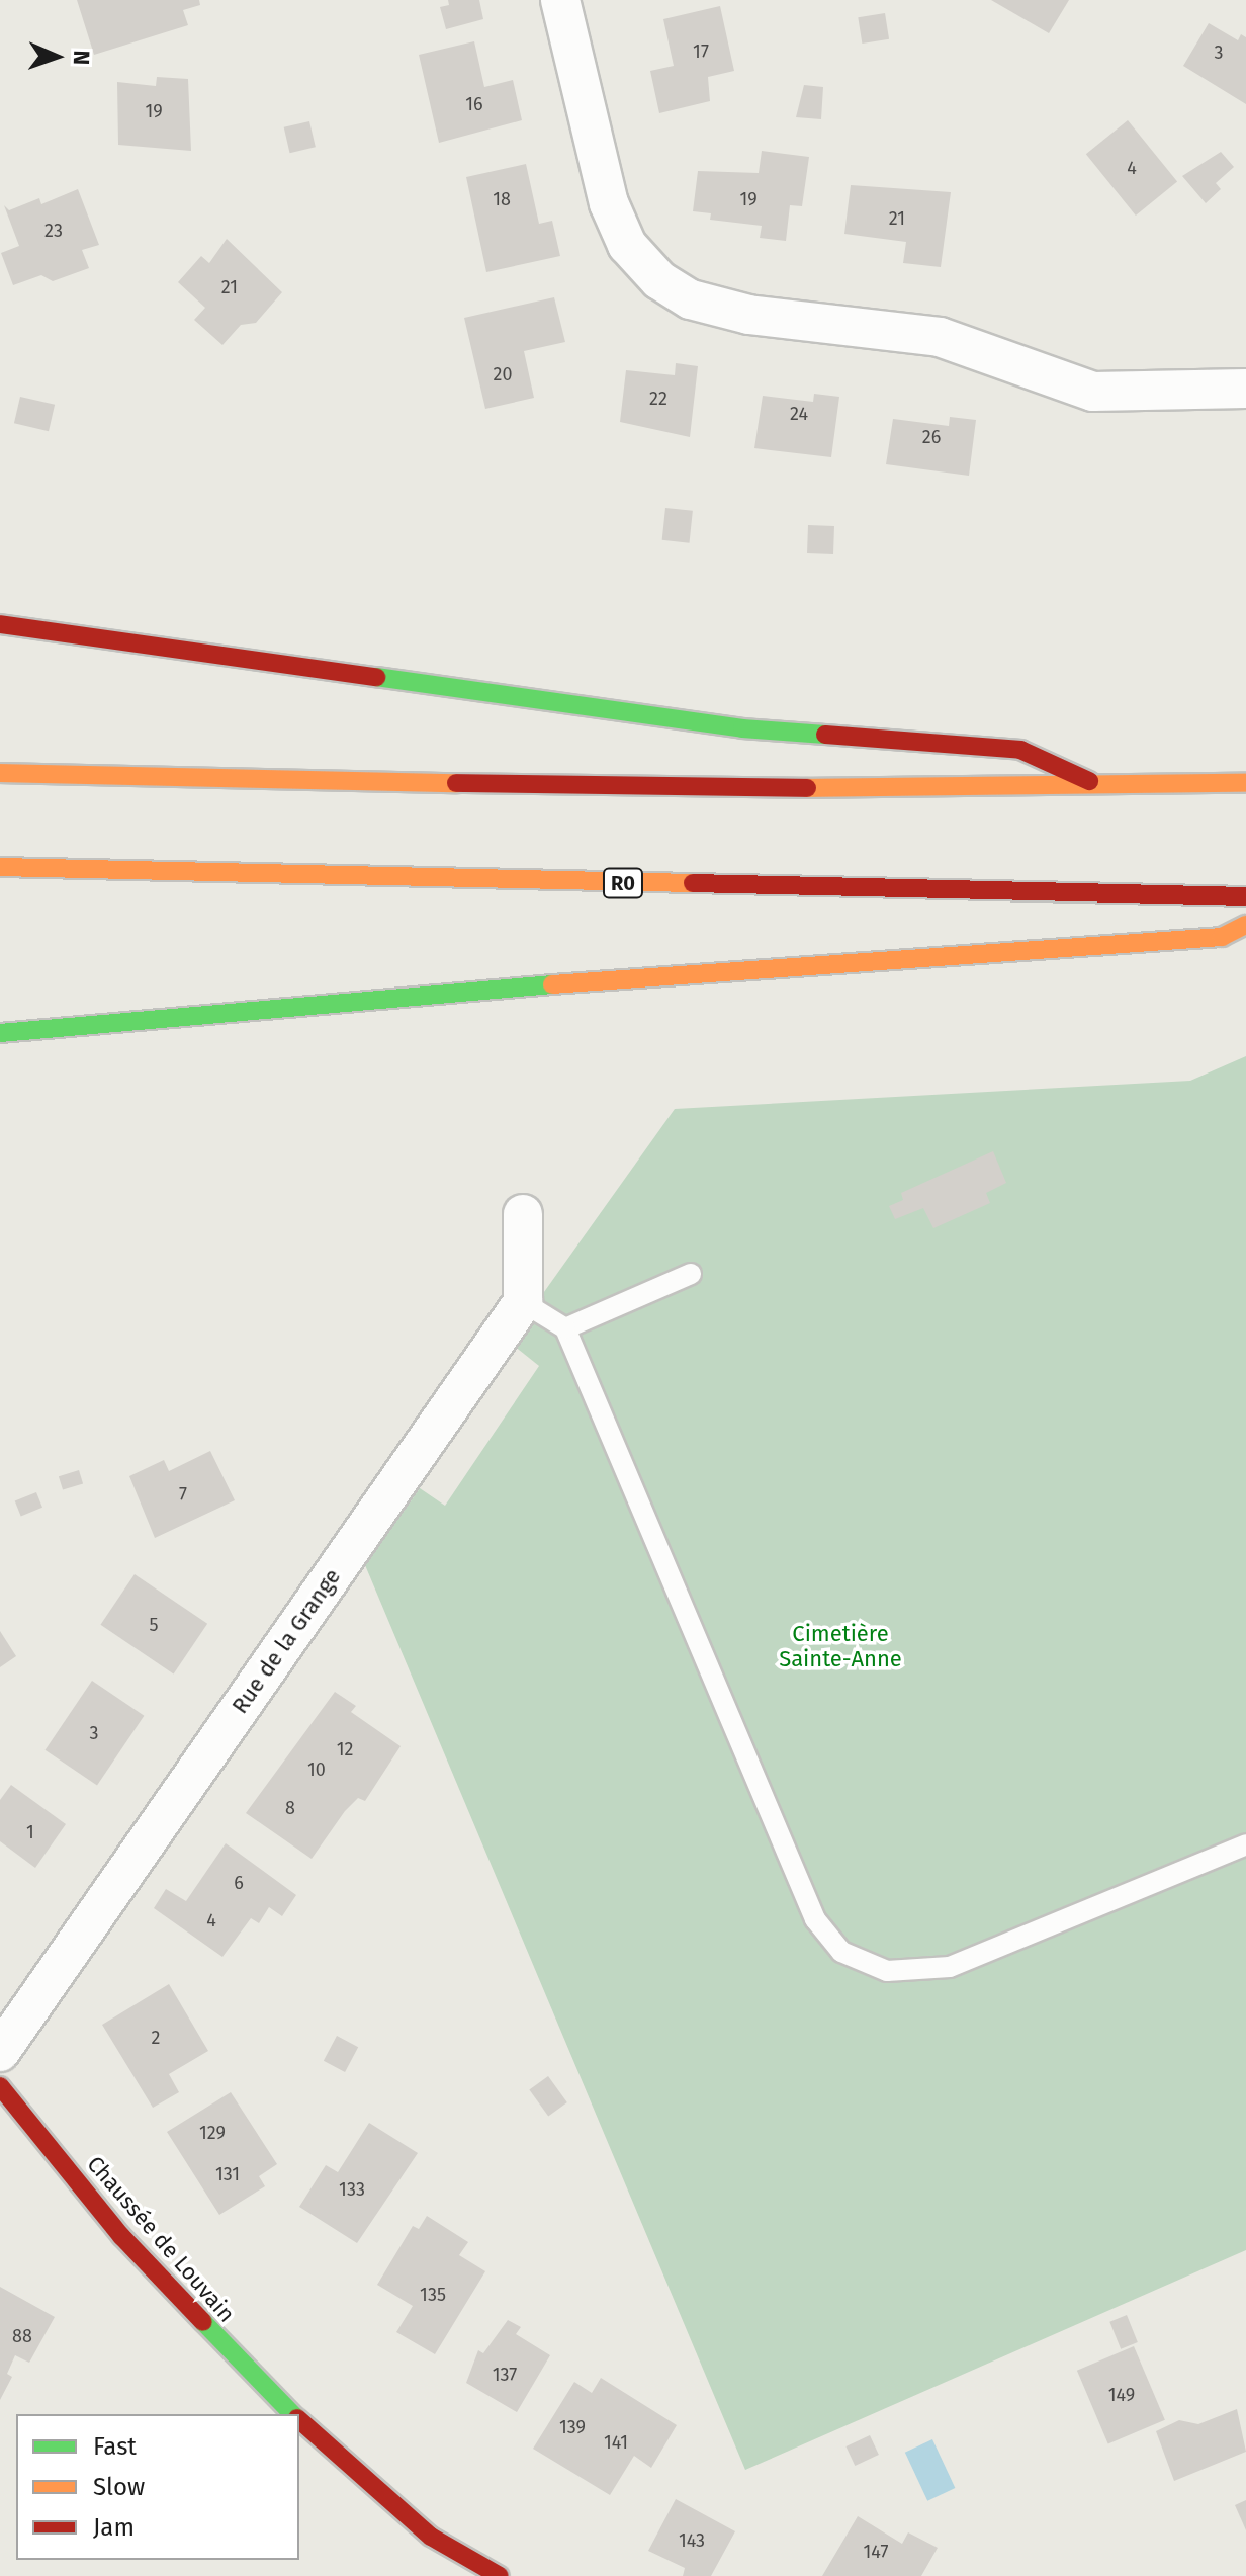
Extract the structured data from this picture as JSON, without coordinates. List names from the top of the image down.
{
  "streets": {
    "main road": ["R0", "Chaussée de Louvain"],
    "street": ["Rue de la Grange"]
  },
  "parks": ["Cimetière Sainte-Anne"],
  "house_numbers": [
    "17",
    "3",
    "16",
    "19",
    "4",
    "18",
    "19",
    "21",
    "23",
    "21",
    "20",
    "22",
    "24",
    "26",
    "7",
    "5",
    "3",
    "12",
    "10",
    "8",
    "1",
    "6",
    "4",
    "2",
    "129",
    "131",
    "133",
    "135",
    "88",
    "137",
    "149",
    "139",
    "141",
    "143",
    "147"
  ],
  "legend": ["Fast", "Slow", "Jam"],
  "north": "right"
}
